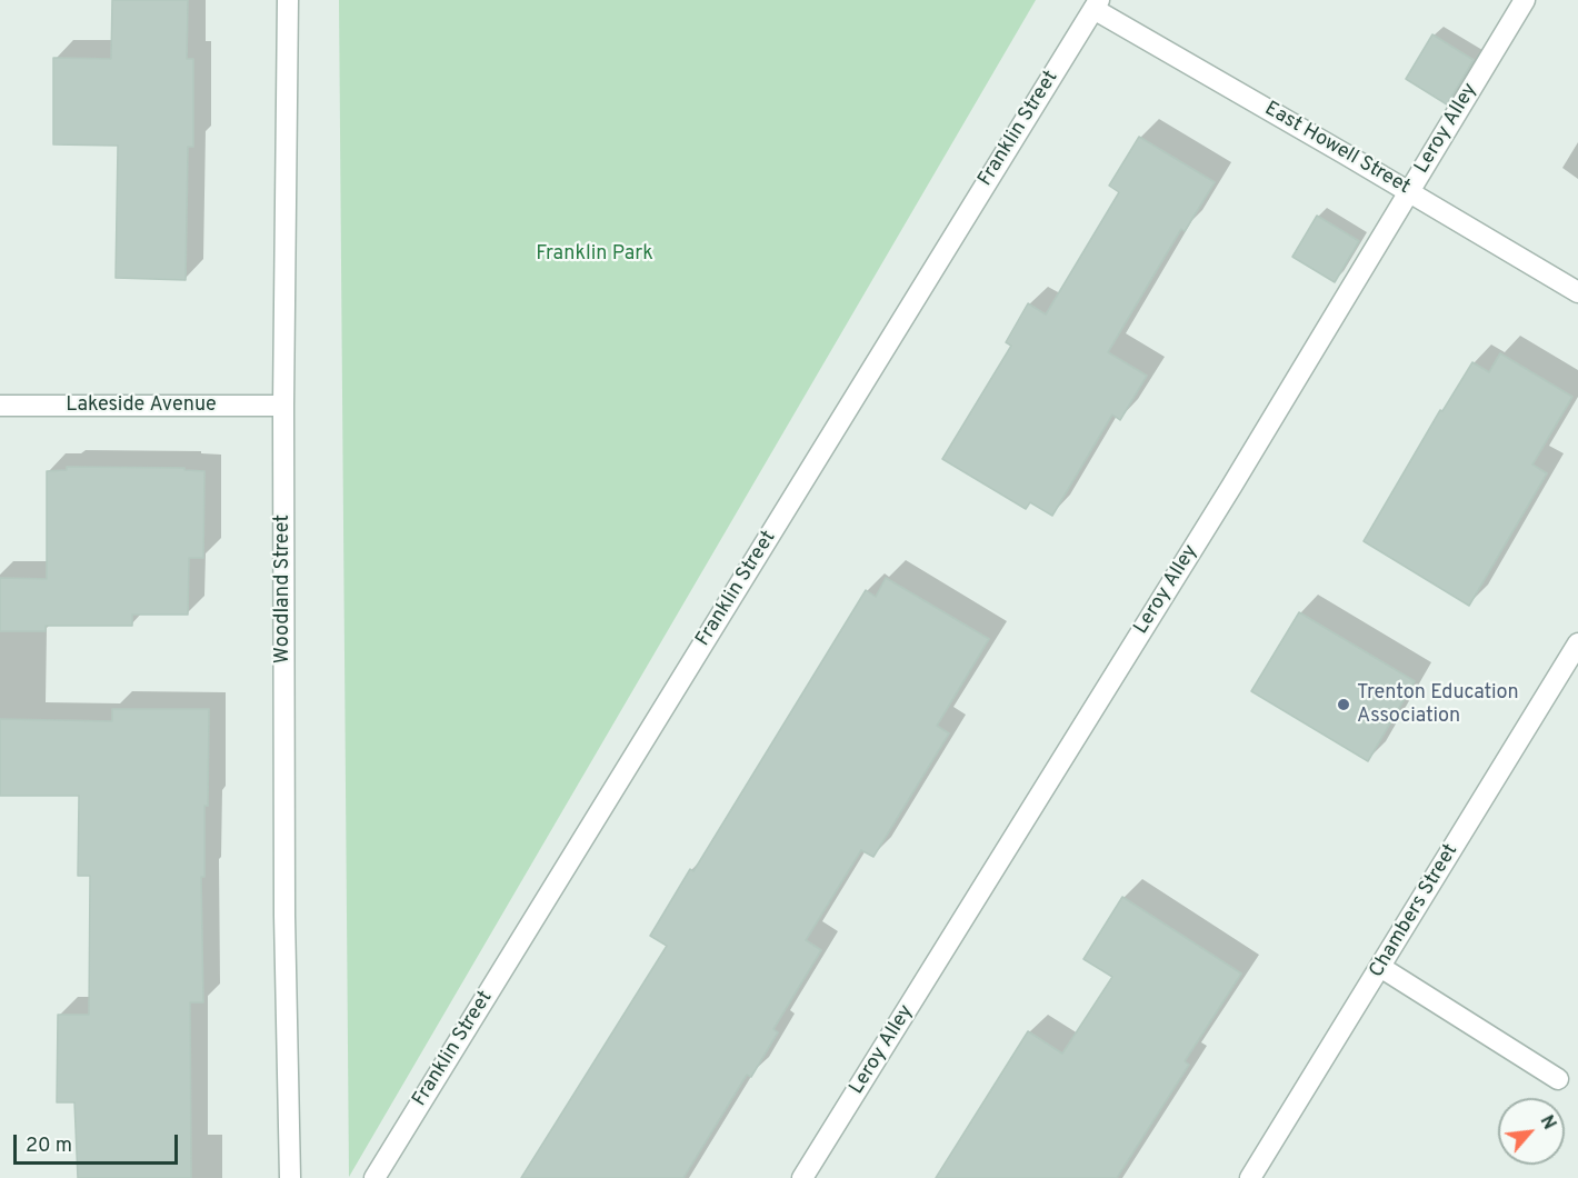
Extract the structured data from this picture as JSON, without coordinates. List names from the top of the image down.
{
  "streets": {
    "street": [
      "Franklin Street",
      "Leroy Alley",
      "East Howell Street",
      "Lakeside Avenue",
      "Woodland Street",
      "Chambers Street"
    ]
  },
  "crossings": [
    ["Franklin Street", "East Howell Street"],
    ["Leroy Alley", "East Howell Street"],
    ["Lakeside Avenue", "Woodland Street"]
  ],
  "parks": ["Franklin Park"],
  "places": ["Trenton Education Association"],
  "scale_bar": "20 m",
  "north": "top right"
}
